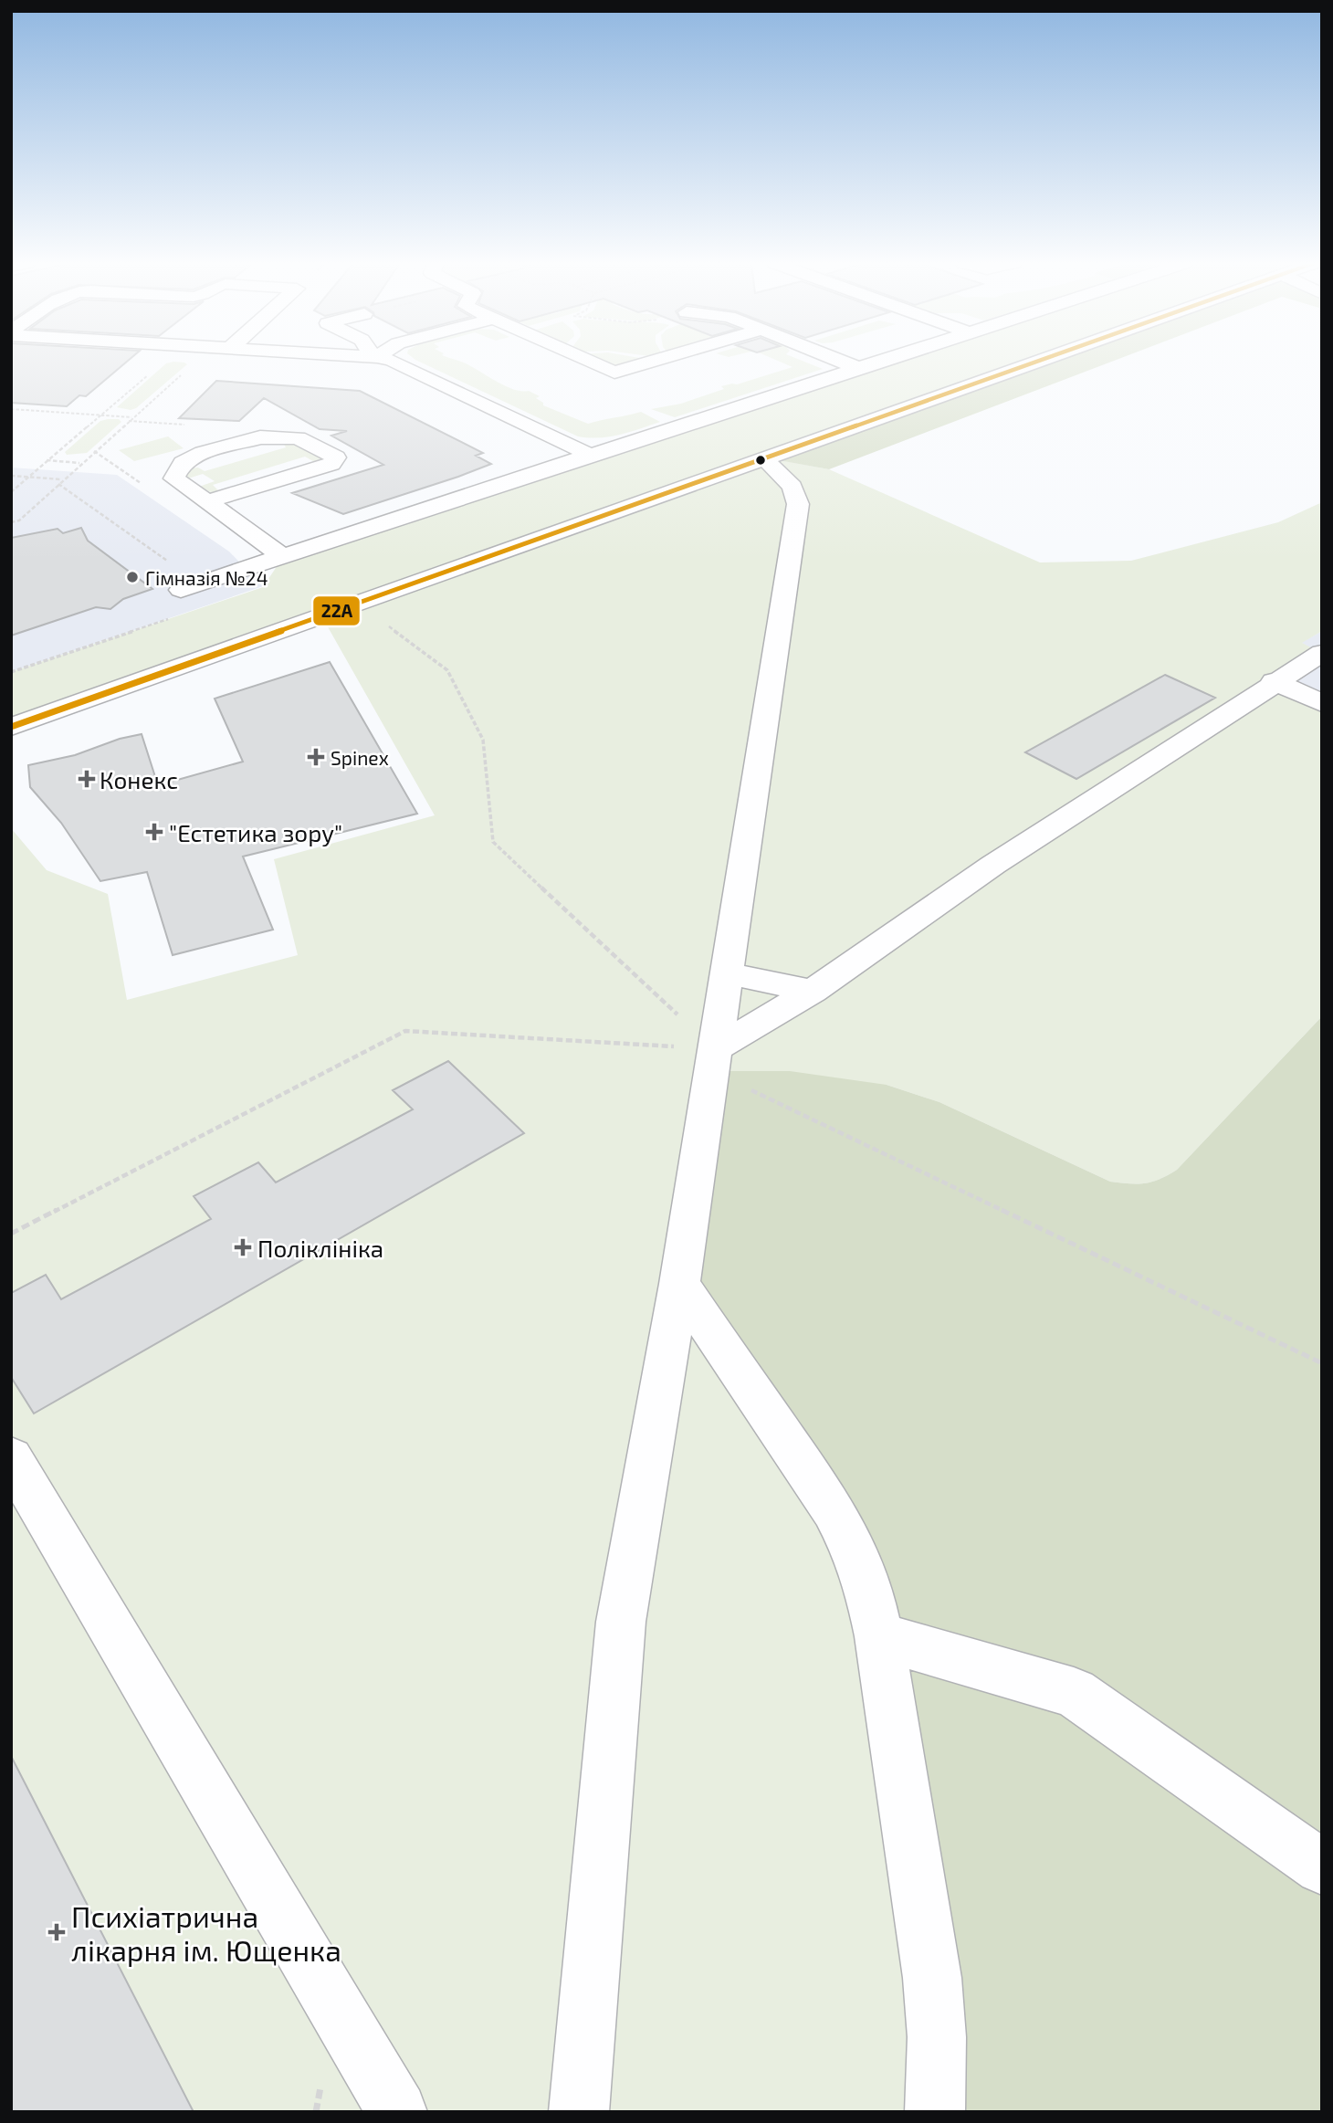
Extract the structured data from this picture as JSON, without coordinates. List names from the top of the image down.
{
  "places": {
    "other": ["Гімназія №24"],
    "health": [
      "Spinex",
      "Конекс",
      "\"Естетика зору\"",
      "Поліклініка",
      "Психіатрична лікарня ім. Ющенка"
    ]
  },
  "lines": ["transit line 22А"]
}
